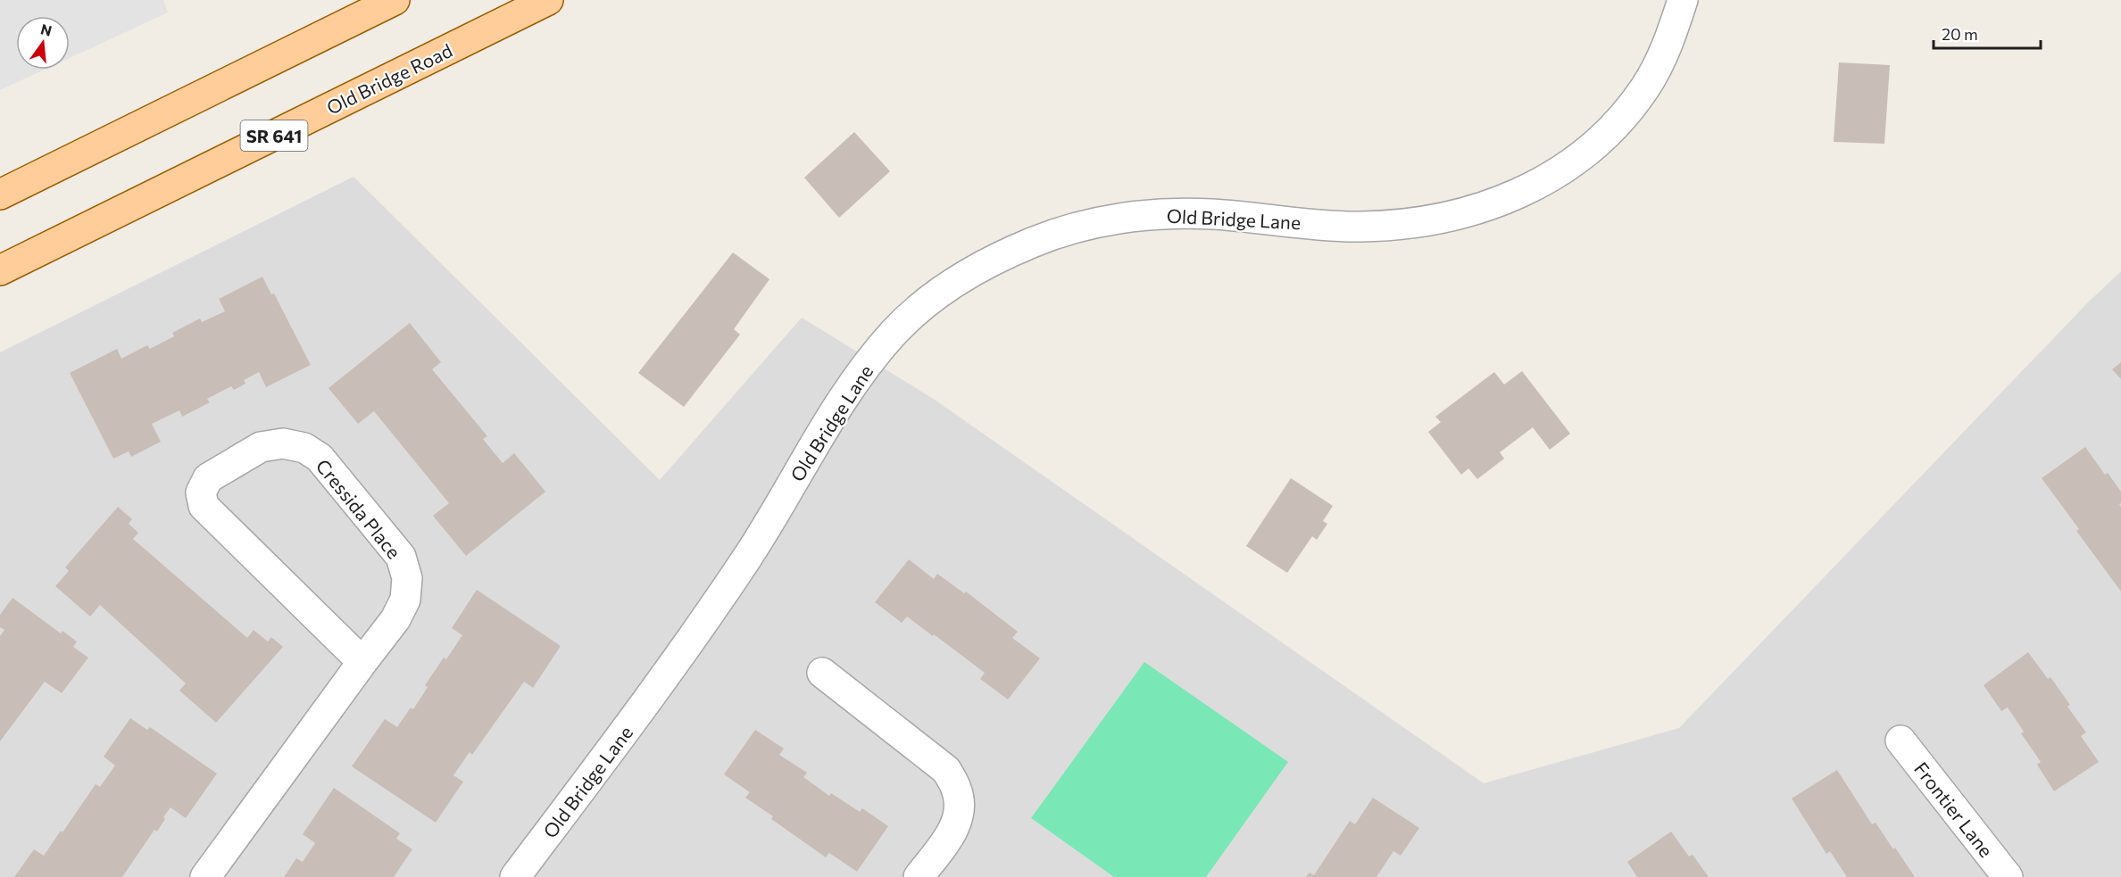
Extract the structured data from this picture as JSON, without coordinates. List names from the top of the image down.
{
  "streets": {
    "main road": ["Old Bridge Road", "SR 641"],
    "street": ["Old Bridge Lane", "Cressida Place", "Frontier Lane"]
  },
  "scale_bar": "20 m",
  "north": "top"
}
